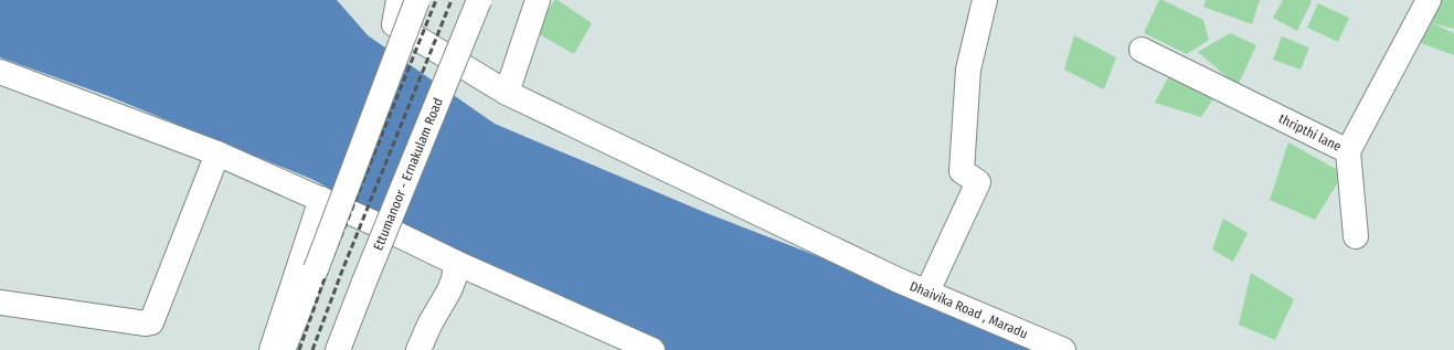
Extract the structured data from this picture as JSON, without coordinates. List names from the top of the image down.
{
  "streets": {
    "street": ["thripthi lane", "Ettumanoor - Ernakulam Road", "Dhaivika Road , Maradu"]
  }
}
